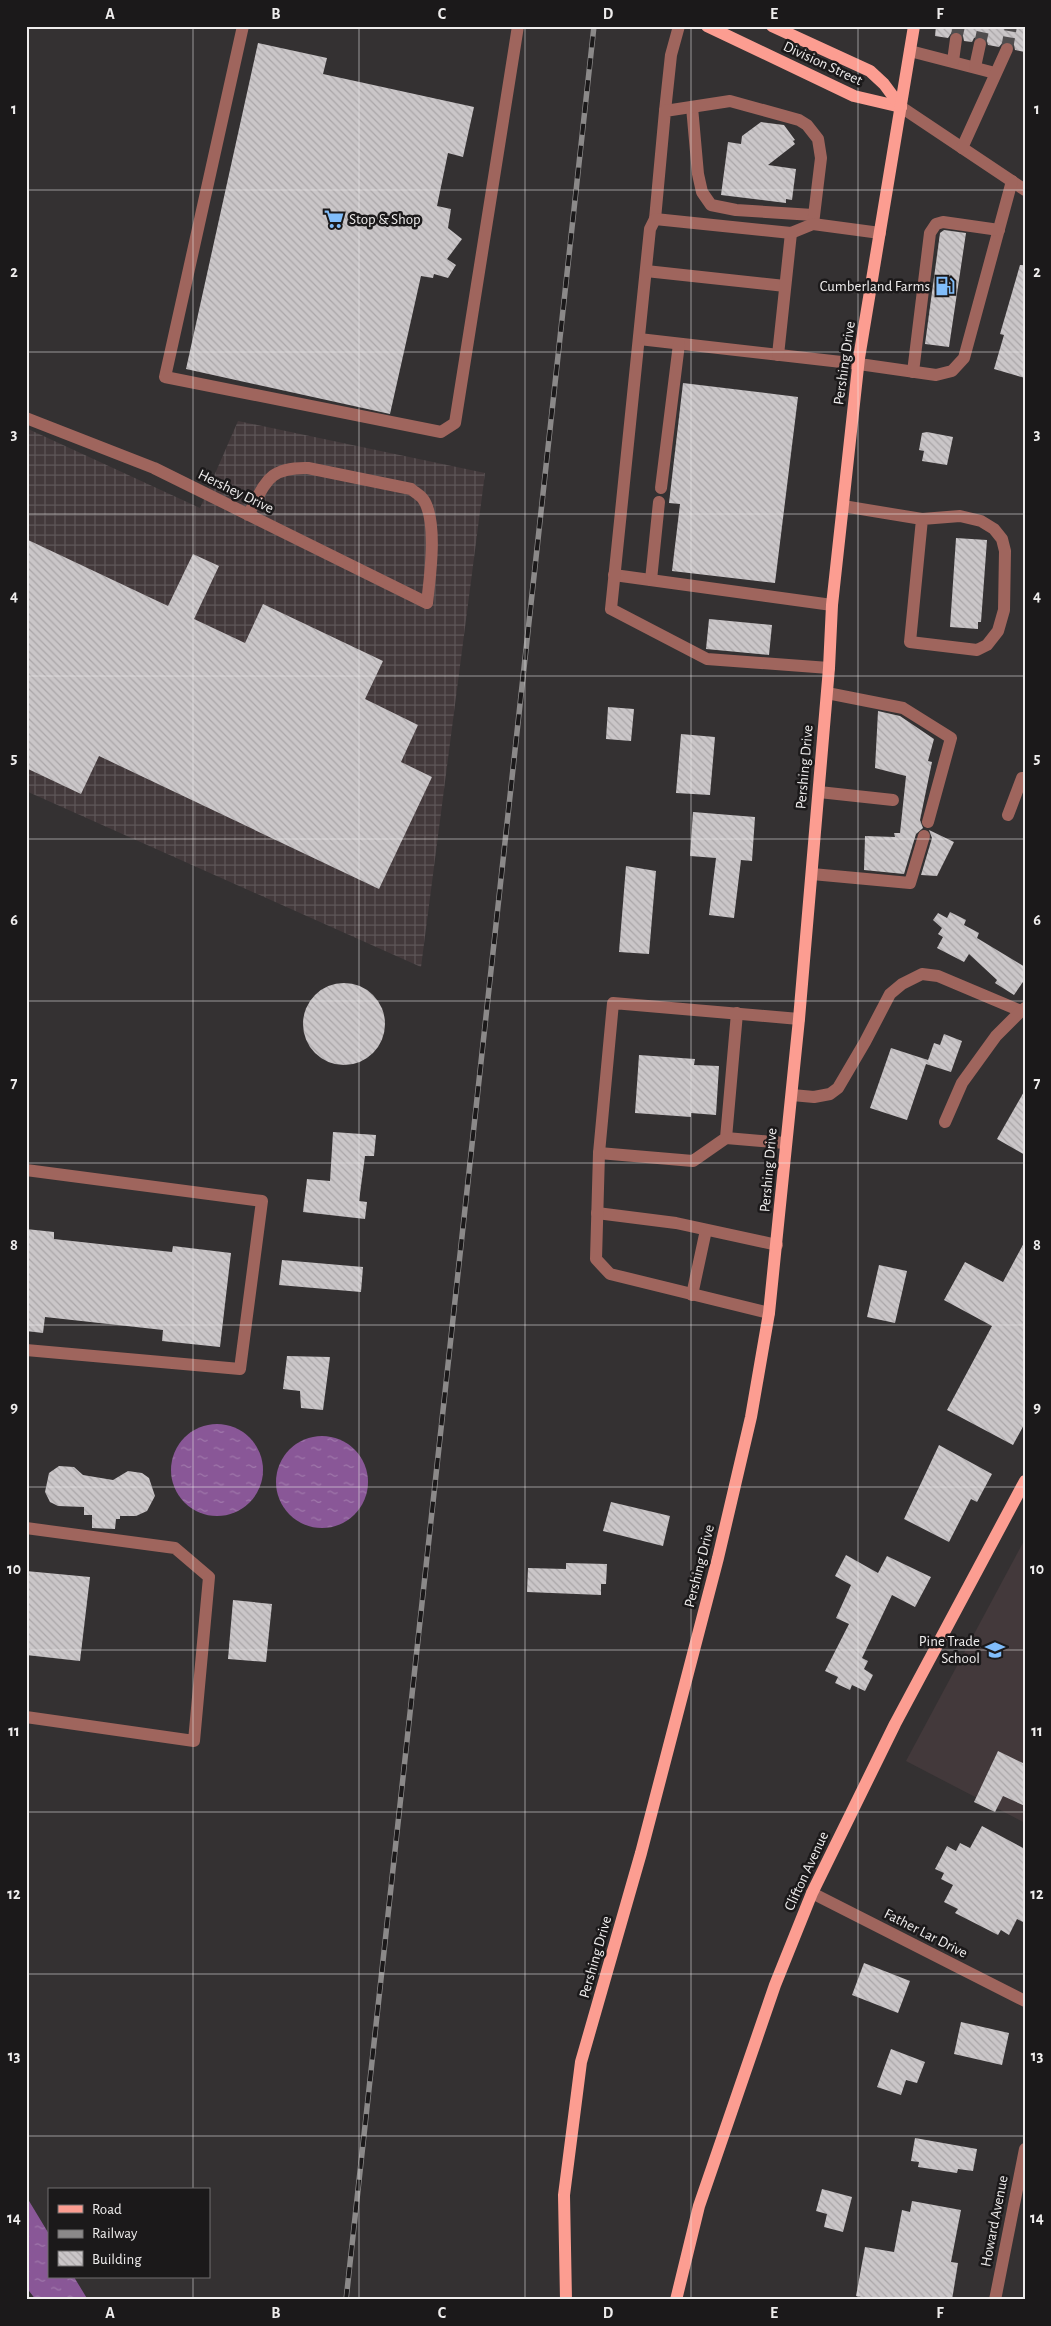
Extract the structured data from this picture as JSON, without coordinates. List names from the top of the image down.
{
  "streets": {
    "main road": ["Division Street", "Pershing Drive", "Clifton Avenue"],
    "street": ["Hershey Drive", "Father Lar Drive", "Howard Avenue"]
  },
  "crossings": [
    ["Division Street", "Pershing Drive"],
    ["Clifton Avenue", "Father Lar Drive"]
  ],
  "places": {
    "supermarket": ["Stop & Shop"],
    "fuel station": ["Cumberland Farms"],
    "school or university": ["Pine Trade School"]
  },
  "legend": ["Road", "Railway", "Building"],
  "grid": {
    "columns": [
      "A",
      "B",
      "C",
      "D",
      "E",
      "F"
    ],
    "rows": [
      "1",
      "2",
      "3",
      "4",
      "5",
      "6",
      "7",
      "8",
      "9",
      "10",
      "11",
      "12",
      "13",
      "14"
    ]
  }
}
